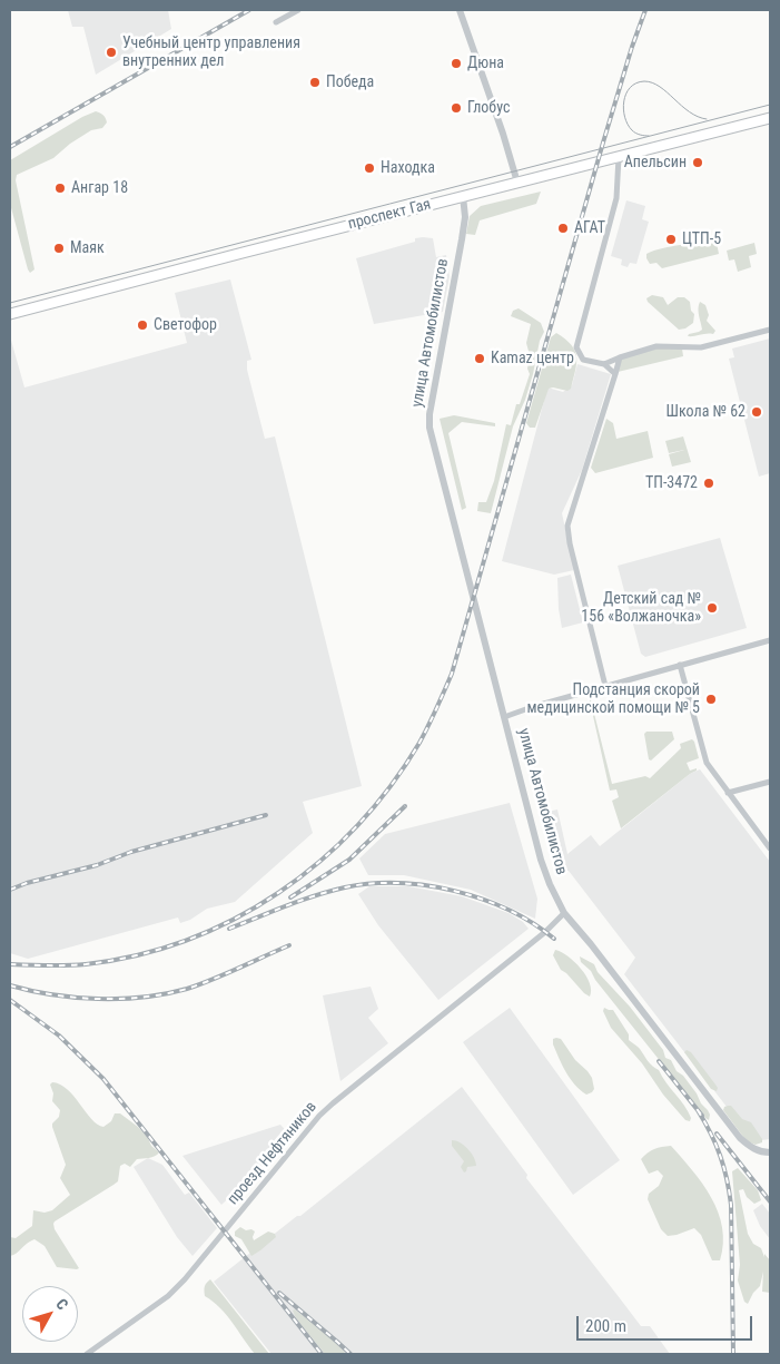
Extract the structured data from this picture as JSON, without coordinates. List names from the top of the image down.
{
  "streets": {
    "main road": ["проспект Гая"],
    "street": ["улица Автомобилистов", "проезд Нефтяников"]
  },
  "crossings": [
    ["проспект Гая", "улица Автомобилистов"],
    ["улица Автомобилистов", "проезд Нефтяников"]
  ],
  "places": [
    "Учебный центр управления внутренних дел",
    "Дюна",
    "Победа",
    "Глобус",
    "Апельсин",
    "Находка",
    "Ангар 18",
    "АГАТ",
    "ЦТП-5",
    "Маяк",
    "Светофор",
    "Kamaz центр",
    "Школа № 62",
    "ТП-3472",
    "Детский сад № 156 «Волжаночка»",
    "Подстанция скорой медицинской помощи № 5"
  ],
  "scale_bar": "200 m",
  "north": "top right"
}
